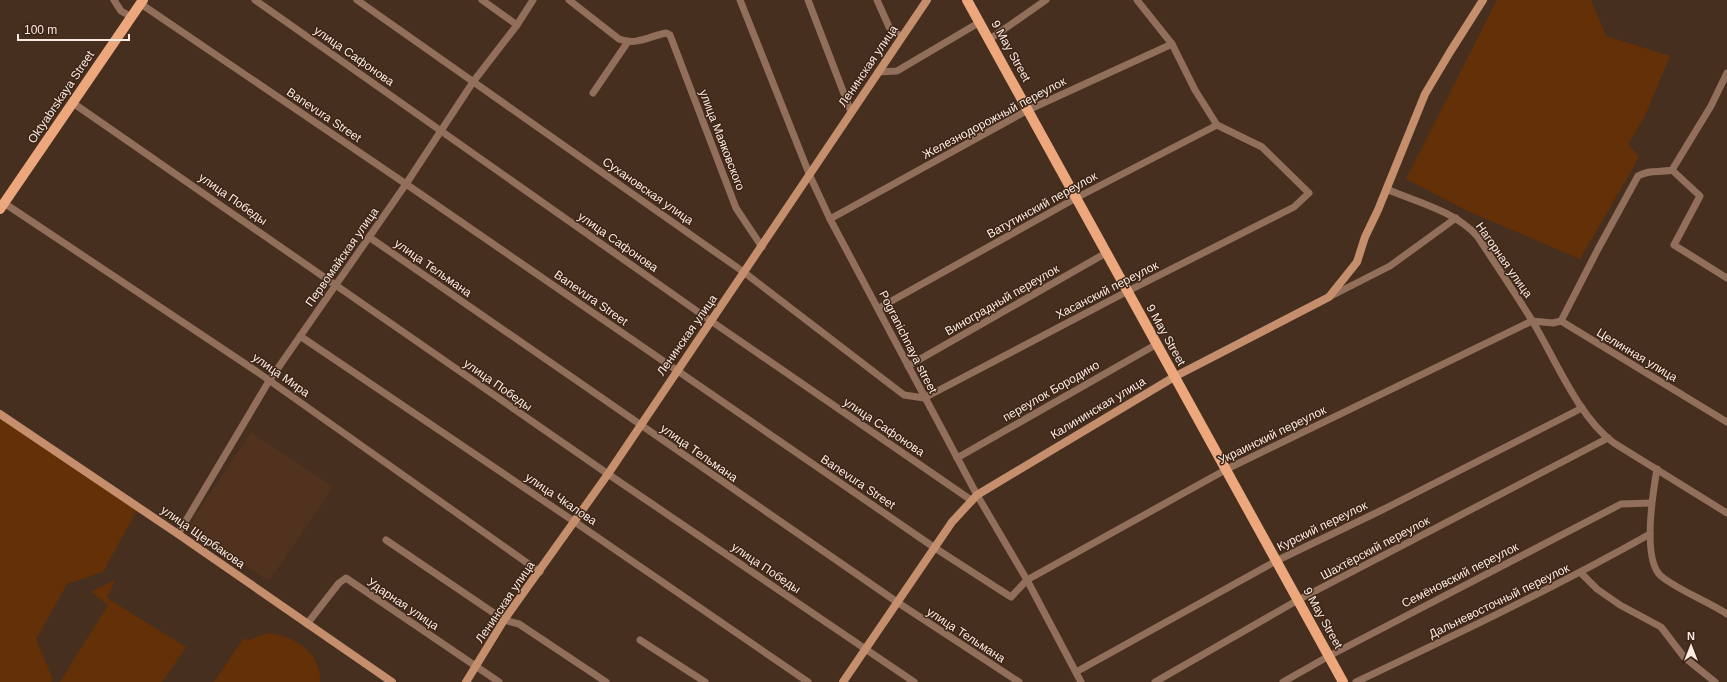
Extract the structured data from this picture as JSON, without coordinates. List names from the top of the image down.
{
  "streets": {
    "main road": [
      "9 May Street",
      "Ленинская улица",
      "Oktyabrskaya Street",
      "Калининская улица",
      "улица Щербакова"
    ],
    "street": [
      "улица Сафонова",
      "Banevura Street",
      "Железнодорожный переулок",
      "улица Маяковского",
      "Сухановская улица",
      "улица Победы",
      "Ватутинский переулок",
      "Первомайская улица",
      "Нагорная улица",
      "улица Тельмана",
      "Хасанский переулок",
      "Виноградный переулок",
      "Pogranichnaya street",
      "Целинная улица",
      "улица Мира",
      "переулок Бородино",
      "Украинский переулок",
      "улица Чкалова",
      "Курский переулок",
      "Шахтёрский переулок",
      "Семёновский переулок",
      "Дальневосточный переулок",
      "Ударная улица"
    ]
  },
  "crossings": [
    ["9 May Street", "Железнодорожный переулок"],
    ["9 May Street", "Ватутинский переулок"],
    ["9 May Street", "Хасанский переулок"],
    ["9 May Street", "Виноградный переулок"],
    ["9 May Street", "переулок Бородино"],
    ["9 May Street", "Калининская улица"],
    ["9 May Street", "Украинский переулок"],
    ["9 May Street", "Курский переулок"],
    ["9 May Street", "Шахтёрский переулок"],
    ["9 May Street", "Семёновский переулок"],
    ["улица Сафонова", "Ленинская улица"],
    ["улица Сафонова", "Первомайская улица"],
    ["улица Сафонова", "Pogranichnaya street"],
    ["улица Сафонова", "Калининская улица"],
    ["Ленинская улица", "Banevura Street"],
    ["Ленинская улица", "улица Маяковского"],
    ["Ленинская улица", "Сухановская улица"],
    ["Ленинская улица", "улица Победы"],
    ["Ленинская улица", "улица Тельмана"],
    ["Ленинская улица", "Pogranichnaya street"],
    ["Ленинская улица", "улица Мира"],
    ["Ленинская улица", "улица Чкалова"],
    ["Ленинская улица", "Ударная улица"],
    ["Oktyabrskaya Street", "Banevura Street"],
    ["Oktyabrskaya Street", "улица Победы"],
    ["Oktyabrskaya Street", "улица Мира"],
    ["Banevura Street", "Первомайская улица"],
    ["Banevura Street", "Pogranichnaya street"],
    ["Banevura Street", "Калининская улица"],
    ["Banevura Street", "Украинский переулок"],
    ["Железнодорожный переулок", "Pogranichnaya street"],
    ["Сухановская улица", "Первомайская улица"],
    ["Сухановская улица", "Хасанский переулок"],
    ["Сухановская улица", "Pogranichnaya street"],
    ["улица Победы", "Первомайская улица"],
    ["улица Победы", "Калининская улица"],
    ["Ватутинский переулок", "Хасанский переулок"],
    ["Ватутинский переулок", "Pogranichnaya street"],
    ["Первомайская улица", "улица Тельмана"],
    ["Первомайская улица", "улица Мира"],
    ["Первомайская улица", "улица Чкалова"],
    ["Первомайская улица", "улица Щербакова"],
    ["Нагорная улица", "Калининская улица"],
    ["Нагорная улица", "Украинский переулок"],
    ["Нагорная улица", "Курский переулок"],
    ["Нагорная улица", "Шахтёрский переулок"],
    ["улица Тельмана", "Калининская улица"],
    ["Хасанский переулок", "Pogranichnaya street"],
    ["Виноградный переулок", "Pogranichnaya street"],
    ["Pogranichnaya street", "переулок Бородино"],
    ["Pogranichnaya street", "Калининская улица"],
    ["Pogranichnaya street", "Украинский переулок"],
    ["Pogranichnaya street", "Курский переулок"],
    ["улица Щербакова", "Ударная улица"]
  ],
  "scale_bar": "100 m",
  "north": "top"
}
